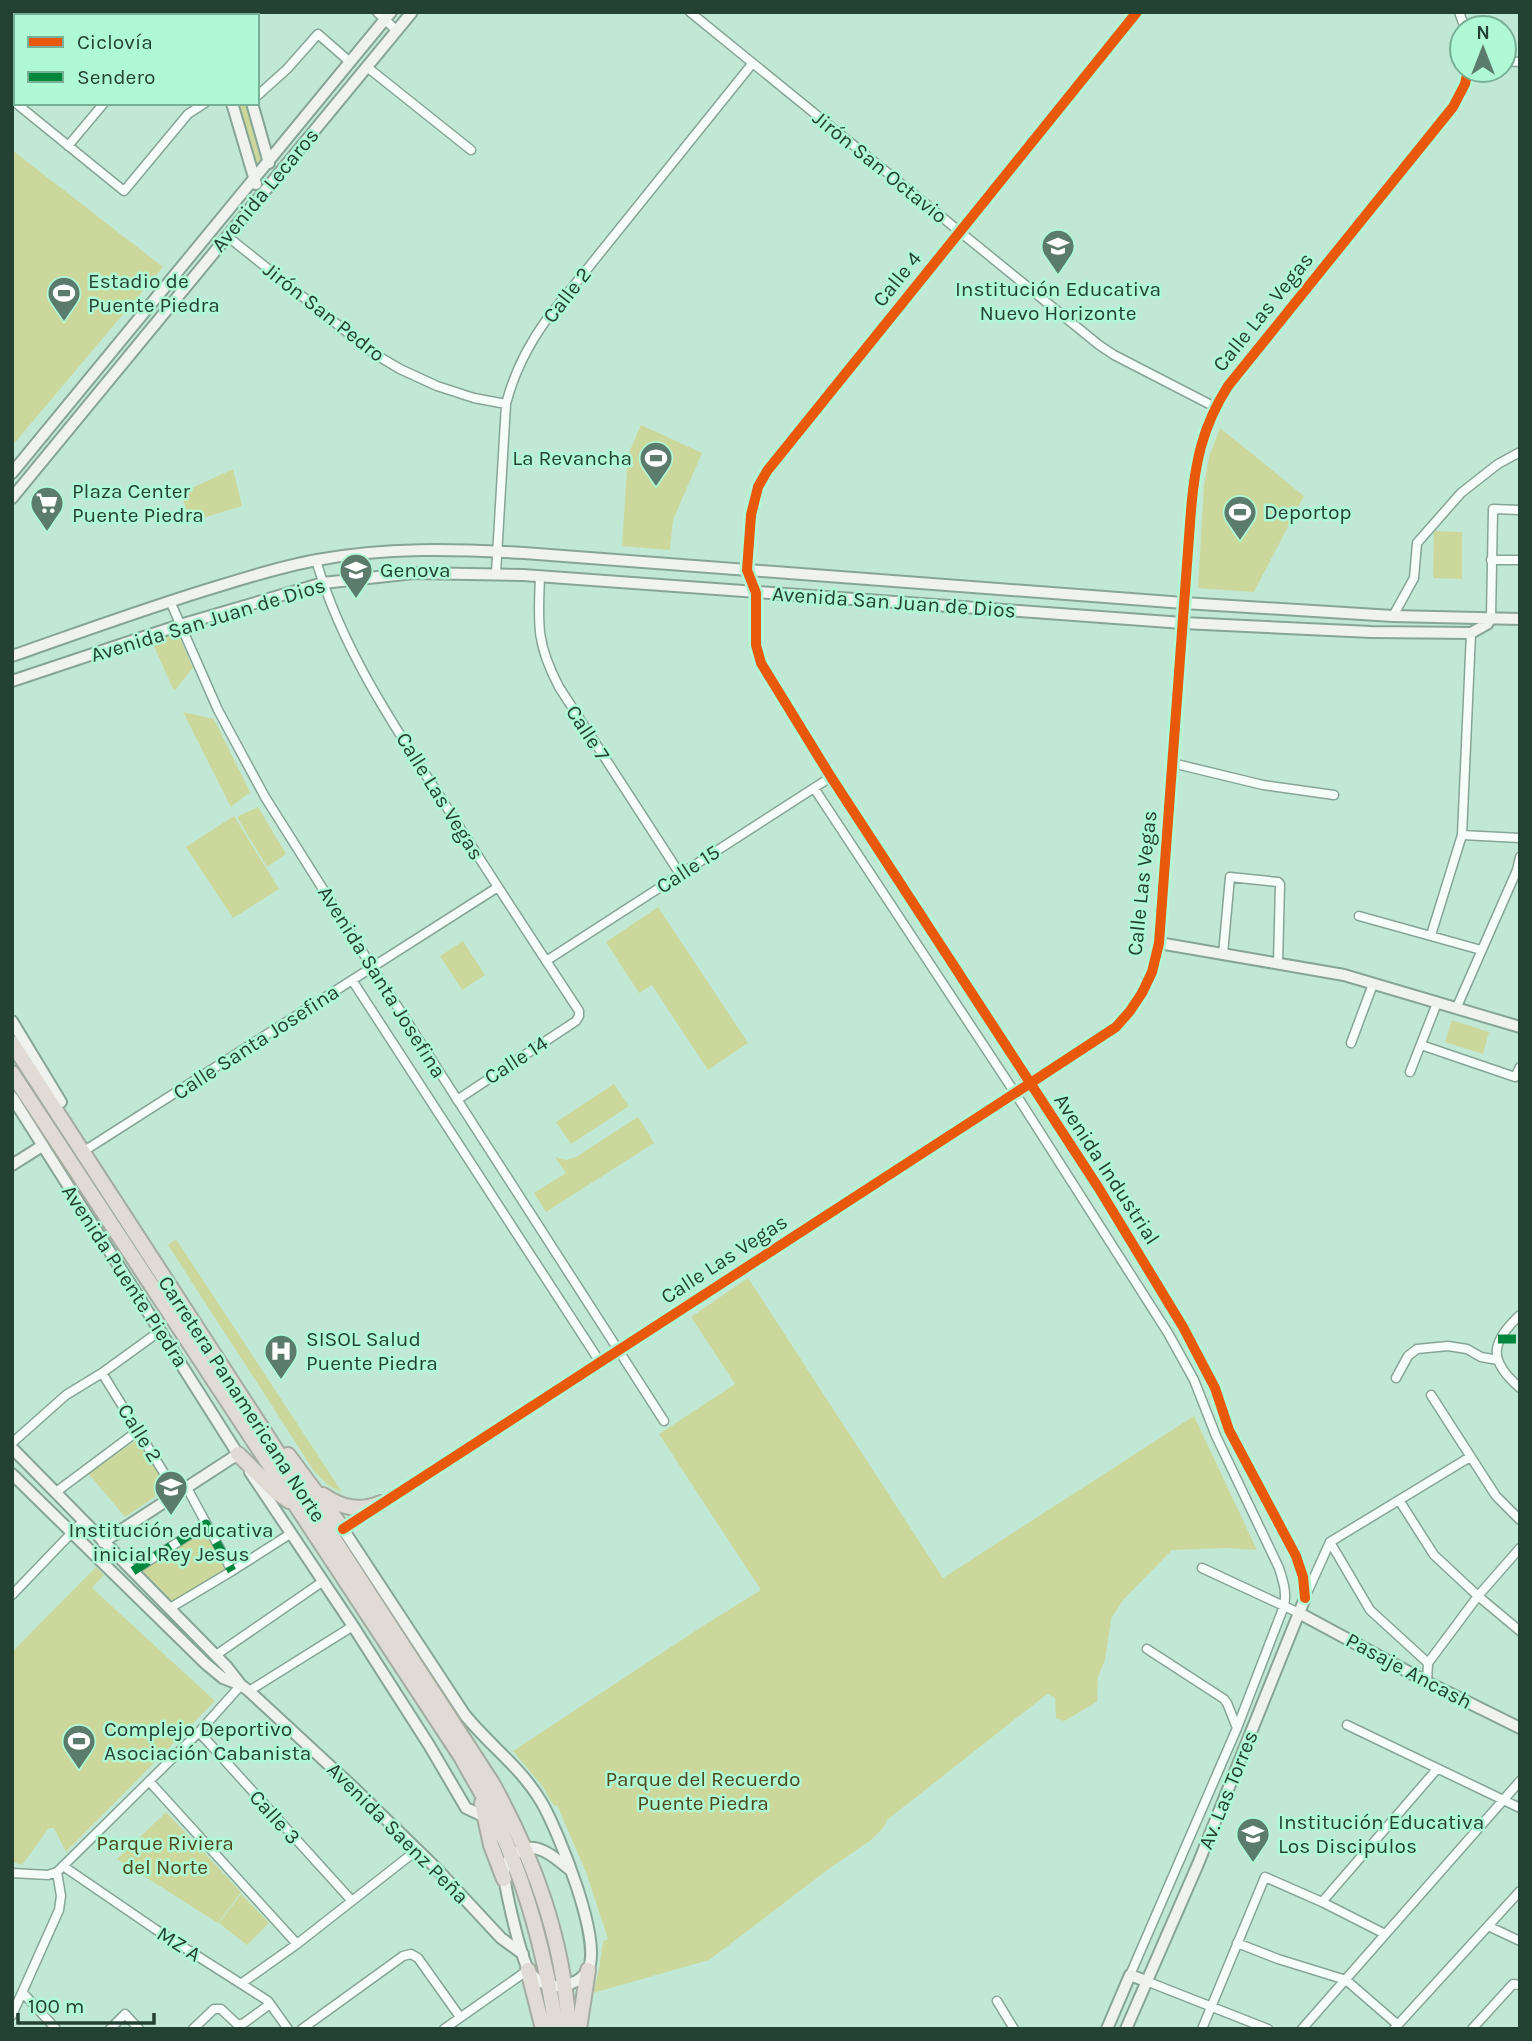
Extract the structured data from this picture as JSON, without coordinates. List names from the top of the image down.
{
  "streets": {
    "highway": ["Carretera Panamericana Norte"],
    "main road": [
      "Avenida Lecaros",
      "Avenida San Juan de Dios",
      "Avenida Puente Piedra",
      "Pasaje Ancash",
      "Av. Las Torres",
      "Avenida Saenz Peña"
    ],
    "street": [
      "Jirón San Octavio",
      "Calle 4",
      "Calle 2",
      "Jirón San Pedro",
      "Calle Las Vegas",
      "Calle 7",
      "Calle 15",
      "Avenida Santa Josefina",
      "Calle Santa Josefina",
      "Calle 14",
      "Avenida Industrial",
      "Calle 3",
      "MZ A"
    ]
  },
  "crossings": [
    ["Jirón San Octavio", "Calle 4"],
    ["Jirón San Octavio", "Calle 2"],
    ["Jirón San Octavio", "Calle Las Vegas"],
    ["Avenida Lecaros", "Jirón San Pedro"],
    ["Calle 4", "Avenida San Juan de Dios"],
    ["Calle 4", "Avenida Industrial"],
    ["Calle 2", "Jirón San Pedro"],
    ["Calle 2", "Avenida San Juan de Dios"],
    ["Calle Las Vegas", "Avenida San Juan de Dios"],
    ["Calle Las Vegas", "Calle 15"],
    ["Calle Las Vegas", "Avenida Santa Josefina"],
    ["Calle Las Vegas", "Calle Santa Josefina"],
    ["Calle Las Vegas", "Calle 14"],
    ["Calle Las Vegas", "Avenida Industrial"],
    ["Avenida San Juan de Dios", "Calle 7"],
    ["Avenida San Juan de Dios", "Avenida Santa Josefina"],
    ["Avenida San Juan de Dios", "Avenida Industrial"],
    ["Calle 7", "Calle 15"],
    ["Calle 15", "Avenida Industrial"],
    ["Avenida Santa Josefina", "Calle Santa Josefina"],
    ["Avenida Santa Josefina", "Calle 14"],
    ["Calle Santa Josefina", "Carretera Panamericana Norte"],
    ["Avenida Industrial", "Av. Las Torres"],
    ["Pasaje Ancash", "Av. Las Torres"]
  ],
  "parks": ["Parque del Recuerdo Puente Piedra", "Parque Riviera del Norte"],
  "places": {
    "school or university": [
      "Institución Educativa Nuevo Horizonte",
      "Genova",
      "Institución educativa inicial Rey Jesus",
      "Institución Educativa Los Discipulos"
    ],
    "sports": [
      "Estadio de Puente Piedra",
      "La Revancha",
      "Deportop",
      "Complejo Deportivo Asociación Cabanista"
    ],
    "supermarket": ["Plaza Center Puente Piedra"],
    "hospital": ["SISOL Salud Puente Piedra"]
  },
  "legend": ["Ciclovía", "Sendero"],
  "scale_bar": "100 m",
  "north": "top"
}
